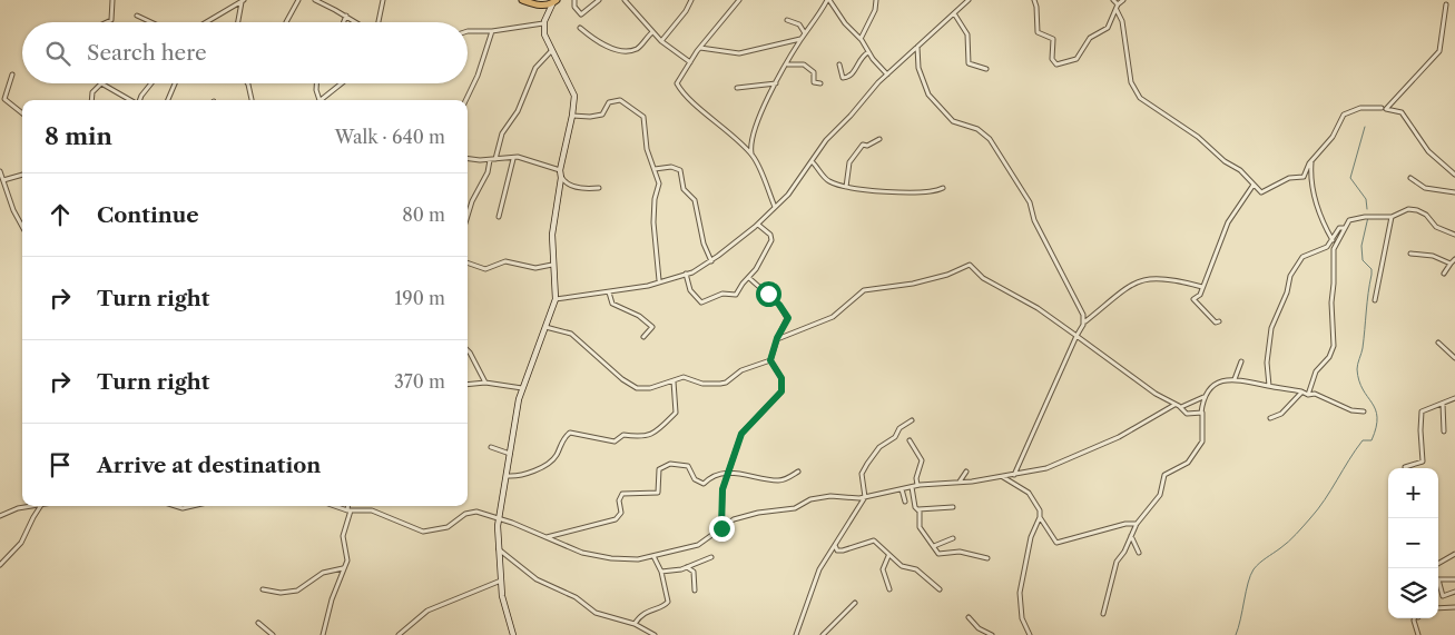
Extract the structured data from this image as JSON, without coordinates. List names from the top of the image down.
{
  "page": {
    "search": "Search here",
    "heading": ["8 min", "Walk · 640 m"],
    "list": [
      ["Continue", "80 m"],
      ["Turn right", "190 m"],
      ["Turn right", "370 m"],
      "Arrive at destination"
    ],
    "map_buttons": ["+", "−"]
  }
}
